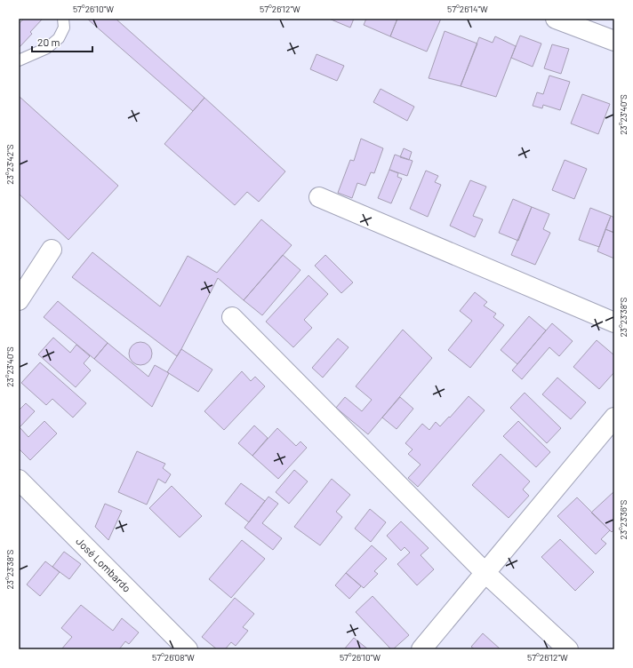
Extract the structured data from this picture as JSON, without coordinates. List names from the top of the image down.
{
  "streets": {
    "street": ["José Lombardo"]
  },
  "scale_bar": "20 m",
  "coordinates": [
    "57°26'10\"W",
    "57°26'12\"W",
    "57°26'14\"W",
    "23°23'40\"S",
    "23°23'42\"S",
    "23°23'38\"S",
    "23°23'36\"S",
    "57°26'08\"W"
  ]
}
